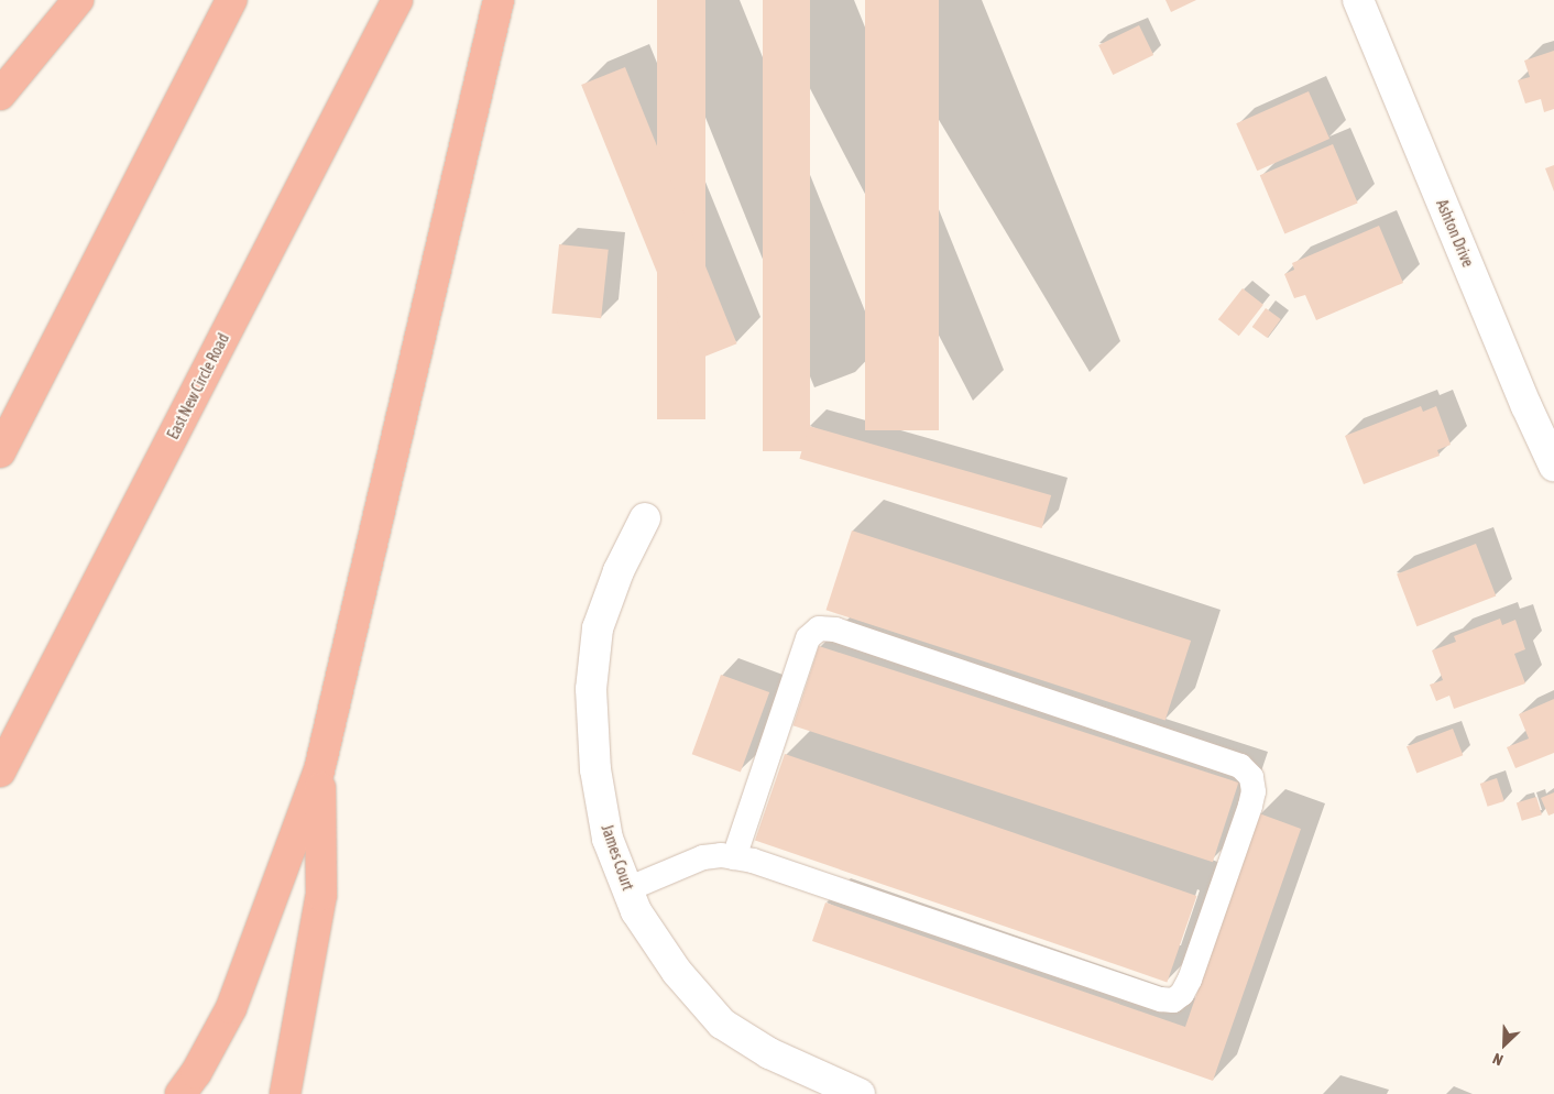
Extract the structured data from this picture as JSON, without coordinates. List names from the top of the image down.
{
  "streets": {
    "highway": ["East New Circle Road"],
    "street": ["Ashton Drive", "James Court"]
  },
  "north": "bottom left"
}
